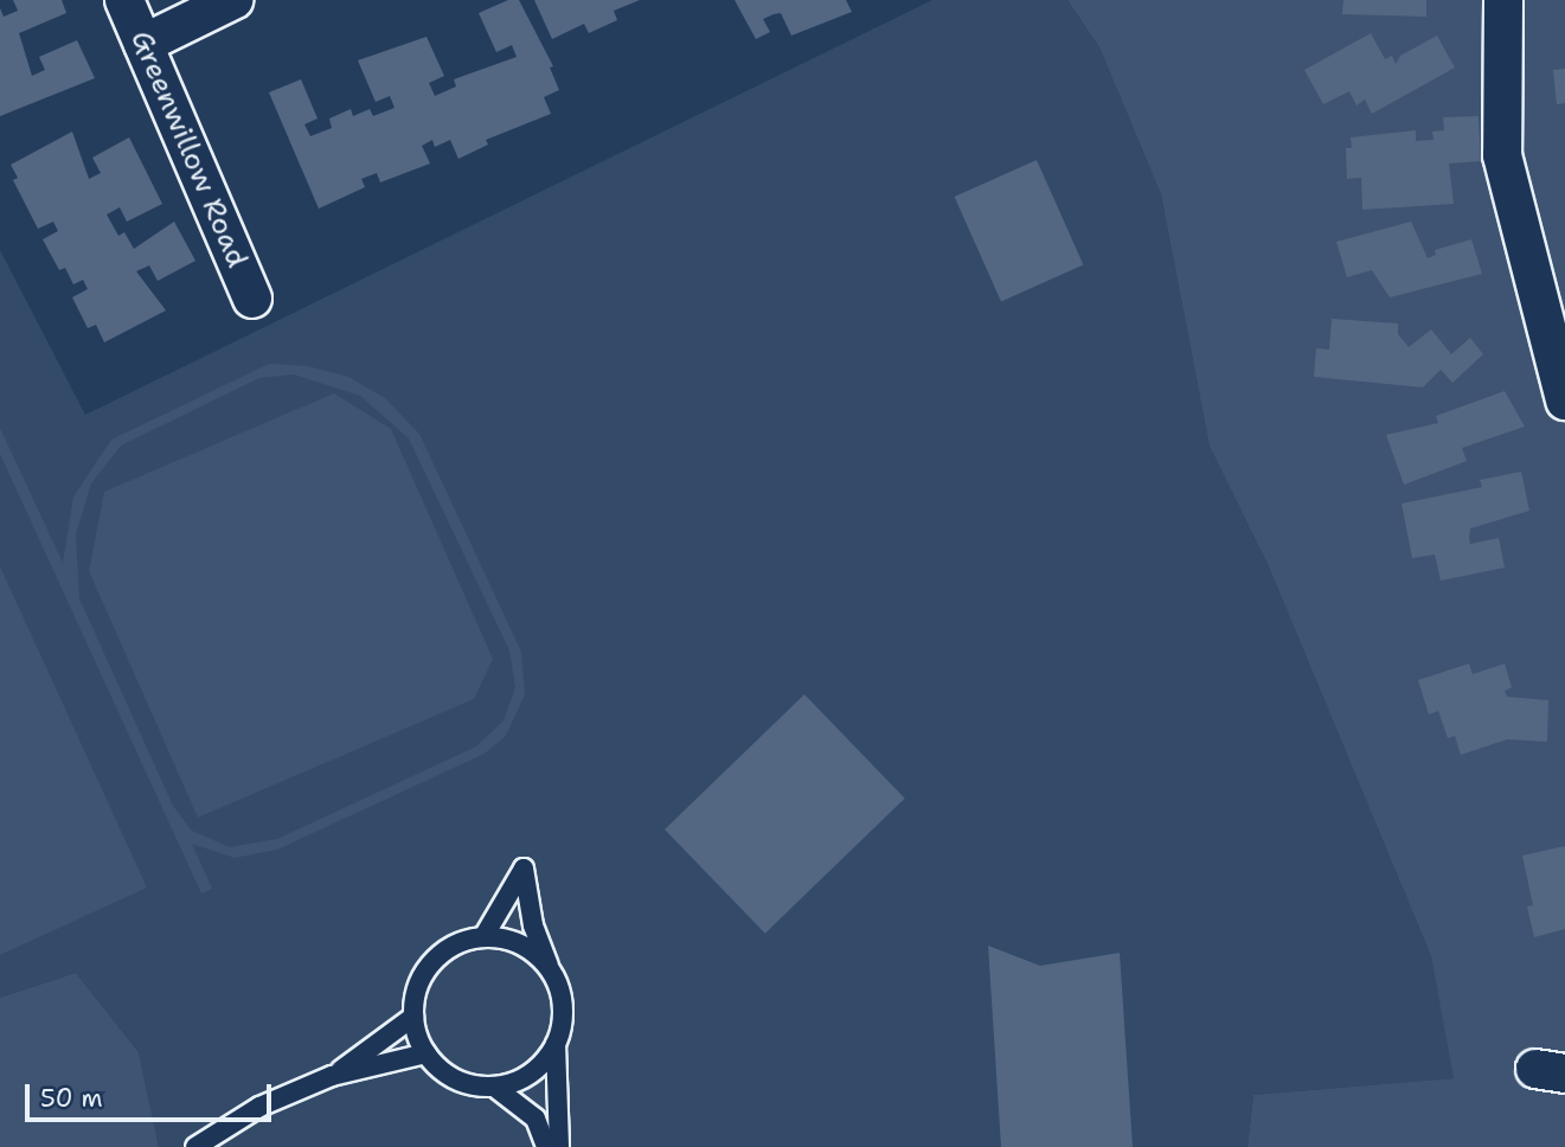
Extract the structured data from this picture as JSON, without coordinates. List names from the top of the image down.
{
  "streets": {
    "street": ["Greenwillow Road"]
  },
  "scale_bar": "50 m"
}
